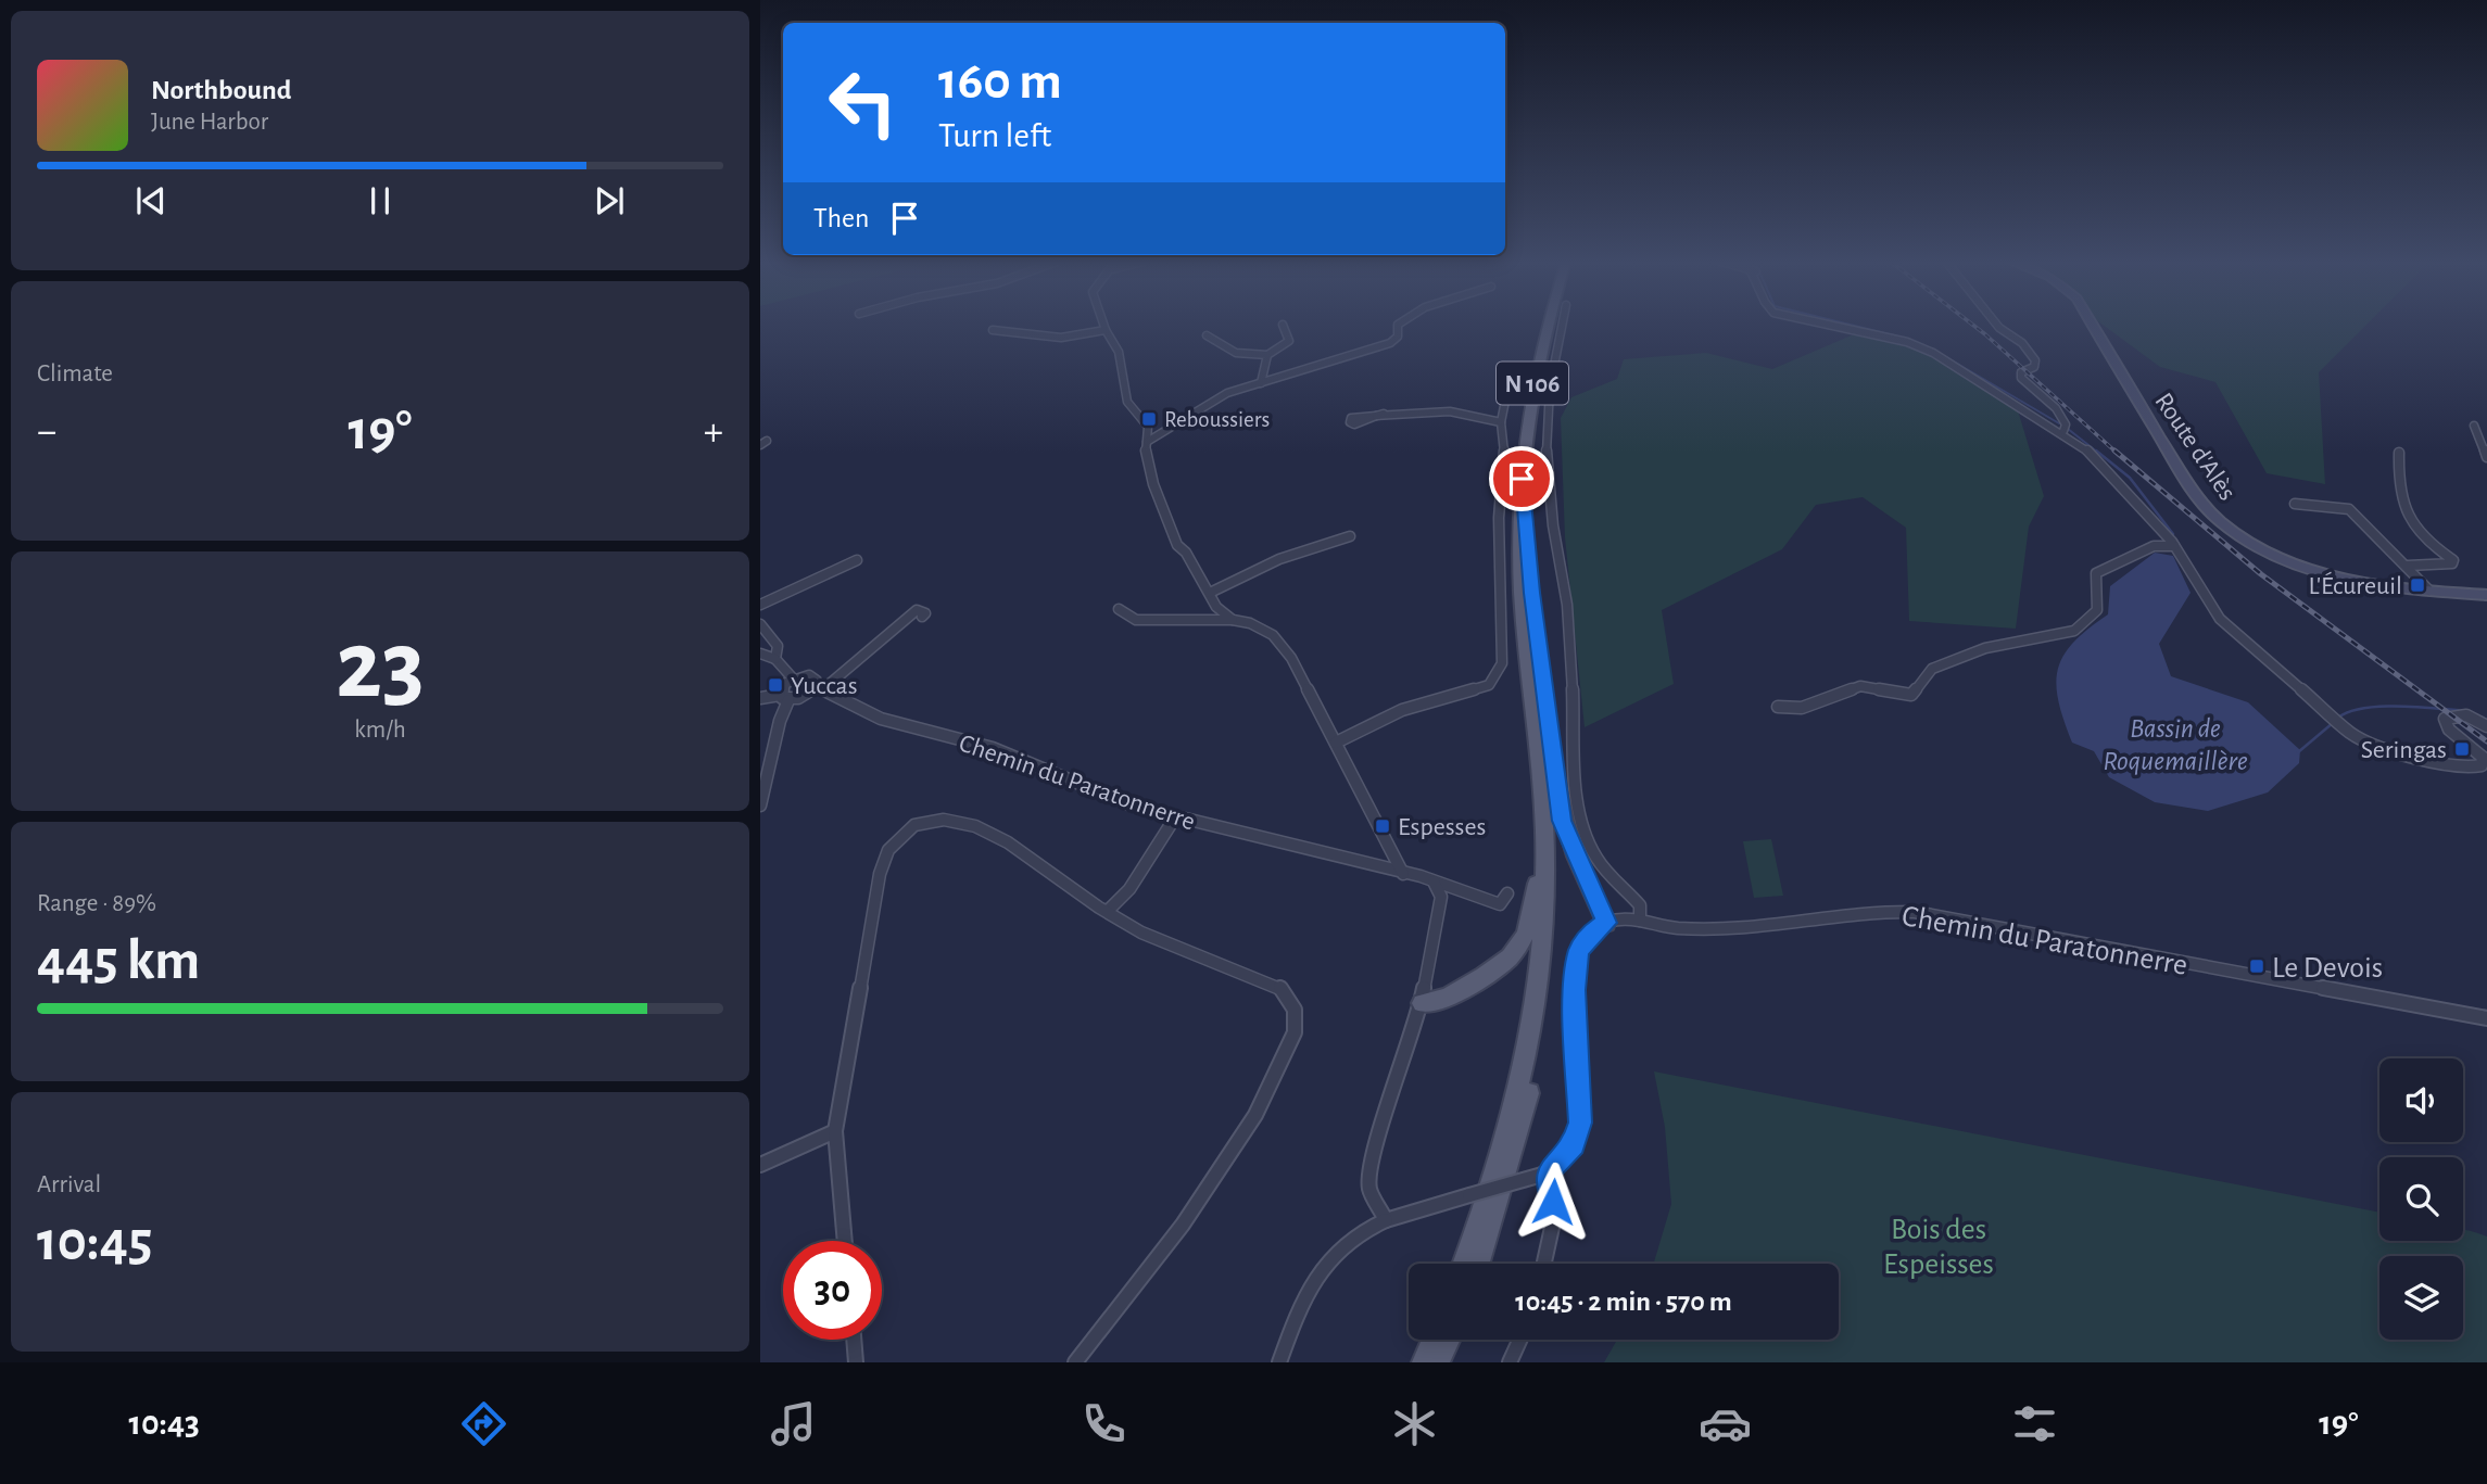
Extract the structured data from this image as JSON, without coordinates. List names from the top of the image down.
{
  "streets": {
    "main road": ["N 106", "Route d'Alès"],
    "street": ["Chemin du Paratonnerre"]
  },
  "water": ["Bassin de Roquemaillère"],
  "parks": ["Bois des Espeisses"],
  "places": {
    "transit": [
      "Reboussiers",
      "L'Écureuil",
      "Yuccas",
      "Seringas",
      "Espesses",
      "Le Devois"
    ]
  },
  "page": {
    "turn": ["160 m", "Turn left"],
    "song": ["Northbound", "June Harbor"],
    "then": "Then",
    "tile": [
      "Climate",
      ["23", "km/h"],
      ["Range · 89%", "445 km"],
      ["Arrival", "10:45"]
    ],
    "heat": ["−", "19°", "+"],
    "limit": "30",
    "trip": "10:45 · 2 min · 570 m",
    "tabs": ["10:43", "19°"]
  }
}
